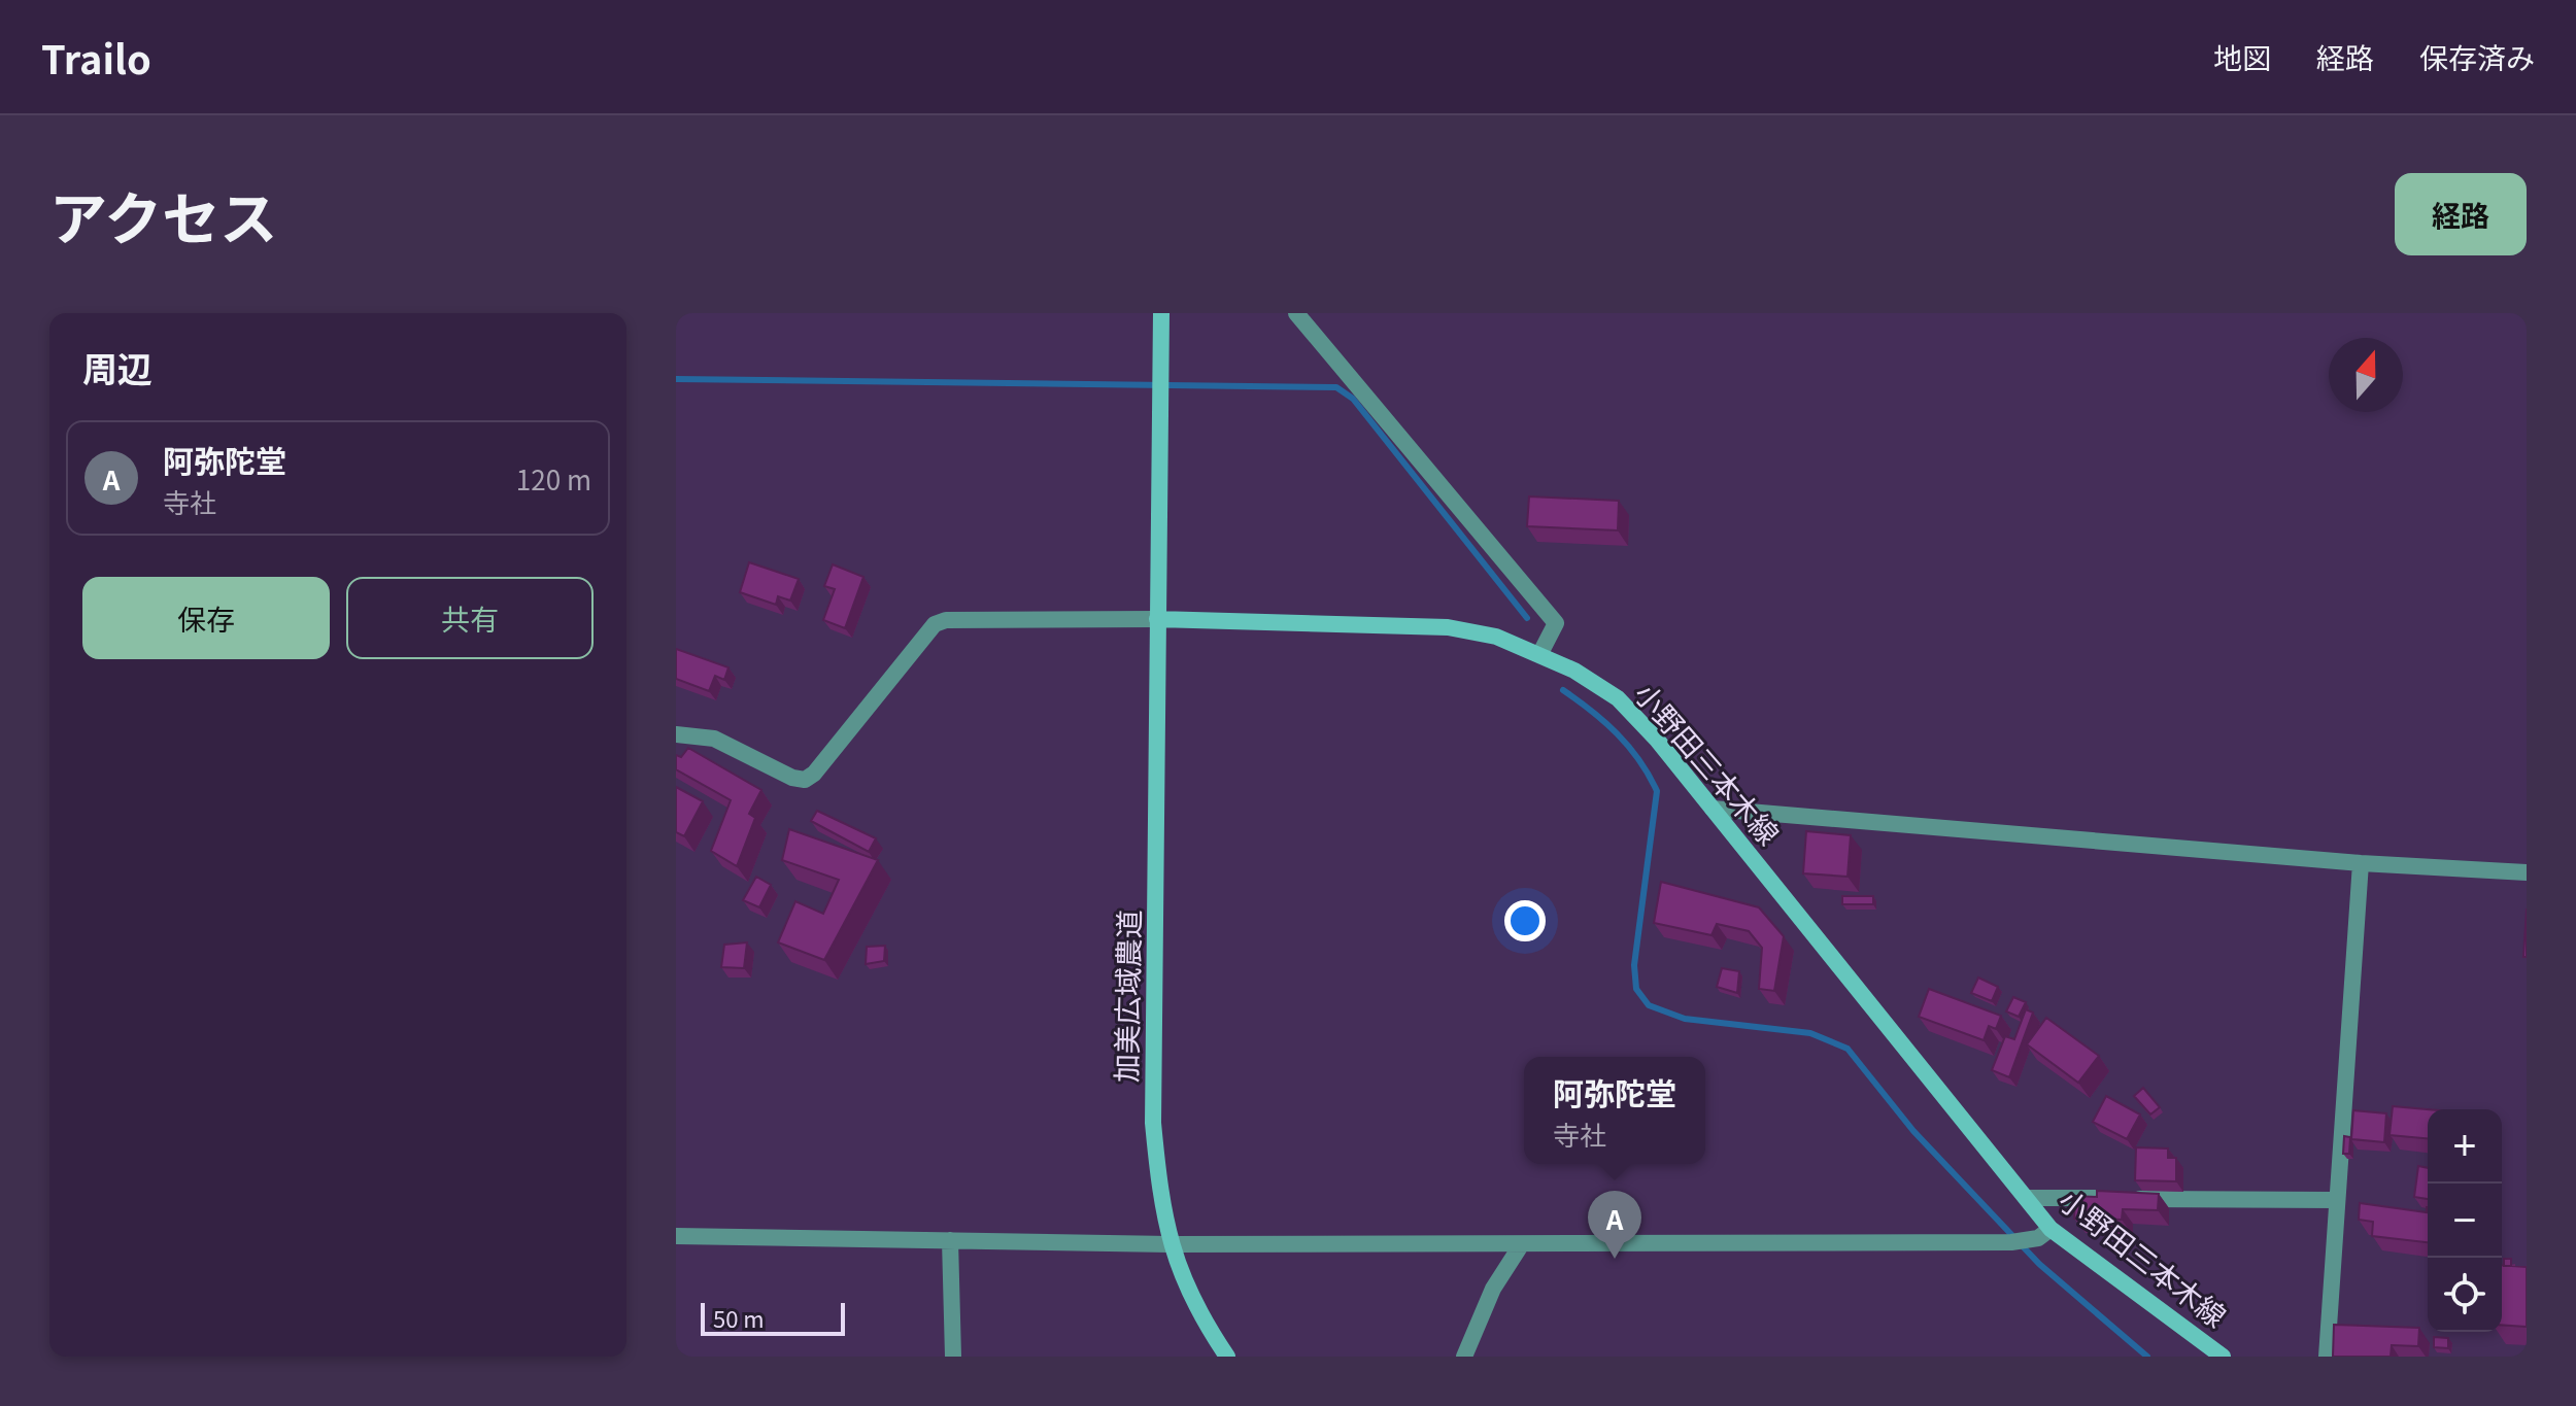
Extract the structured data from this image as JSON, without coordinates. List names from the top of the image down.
{
  "streets": {
    "main road": ["小野田三本木線", "加美広域農道"]
  },
  "crossings": [
    ["小野田三本木線", "加美広域農道"]
  ],
  "scale_bar": "50 m",
  "north": "top",
  "page": {
    "header": "Trailo",
    "nav": ["地図", "経路", "保存済み"],
    "title": "アクセス",
    "buttons": [
      "経路",
      ["保存", "共有"]
    ],
    "heading": "周辺",
    "list": [
      {
        "mark": "A",
        "name": "阿弥陀堂",
        "note": "寺社",
        "value": "120 m"
      }
    ],
    "popup": ["阿弥陀堂", "寺社"],
    "map_buttons": ["+", "−"],
    "pins": "A",
    "scale": "50 m"
  }
}
